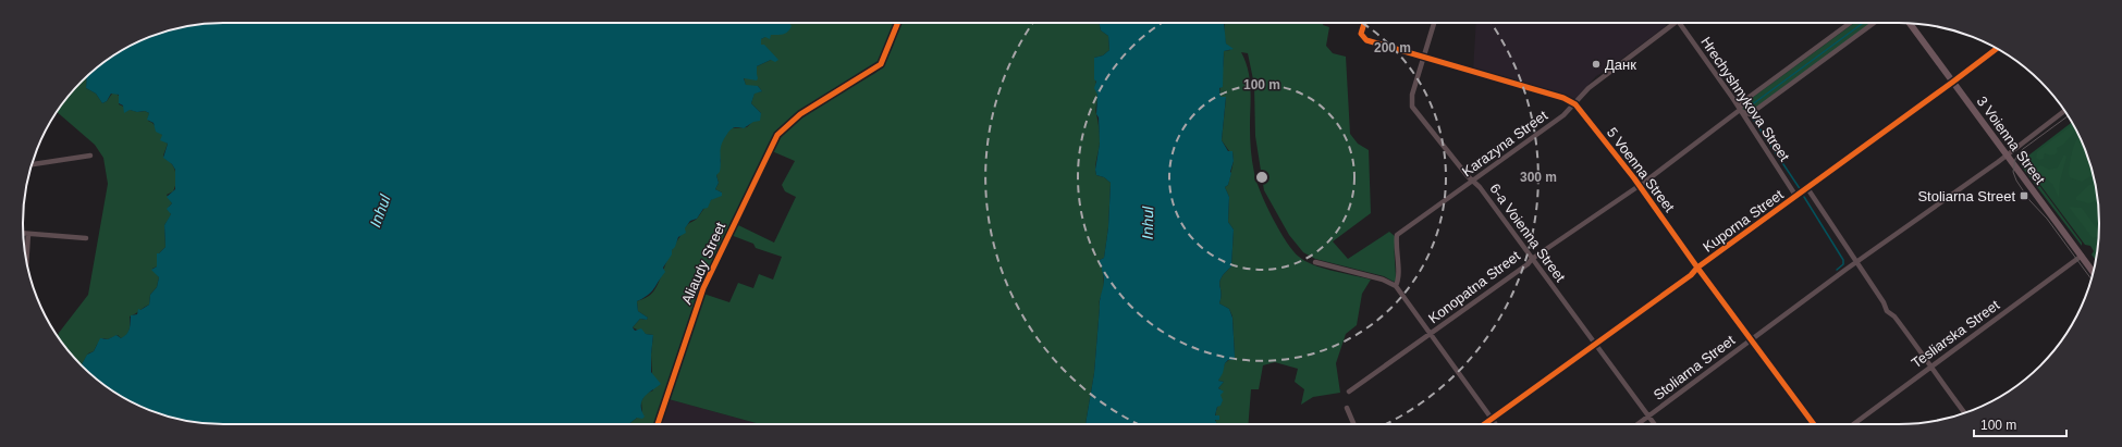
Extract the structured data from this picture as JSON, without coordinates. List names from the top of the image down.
{
  "streets": {
    "main road": ["3 Voienna Street"],
    "street": [
      "Hrechyshnykova Street",
      "Karazyna Street",
      "5 Voenna Street",
      "Kuporna Street",
      "6-a Voienna Street",
      "Aliaudy Street",
      "Konopatna Street",
      "Tesliarska Street",
      "Stoliarna Street"
    ]
  },
  "crossings": [
    ["Hrechyshnykova Street", "Kuporna Street"],
    ["Hrechyshnykova Street", "Konopatna Street"],
    ["3 Voienna Street", "Kuporna Street"],
    ["3 Voienna Street", "Tesliarska Street"],
    ["3 Voienna Street", "Stoliarna Street"],
    ["Karazyna Street", "5 Voenna Street"],
    ["Karazyna Street", "6-a Voienna Street"],
    ["5 Voenna Street", "Kuporna Street"],
    ["5 Voenna Street", "6-a Voienna Street"],
    ["5 Voenna Street", "Konopatna Street"],
    ["5 Voenna Street", "Stoliarna Street"],
    ["Kuporna Street", "6-a Voienna Street"],
    ["6-a Voienna Street", "Konopatna Street"],
    ["6-a Voienna Street", "Stoliarna Street"]
  ],
  "water": ["Inhul"],
  "places": {
    "other": ["Данк"],
    "transit": ["Stoliarna Street"]
  },
  "scale_bar": "100 m",
  "rings": ["200 m", "100 m", "300 m"]
}
